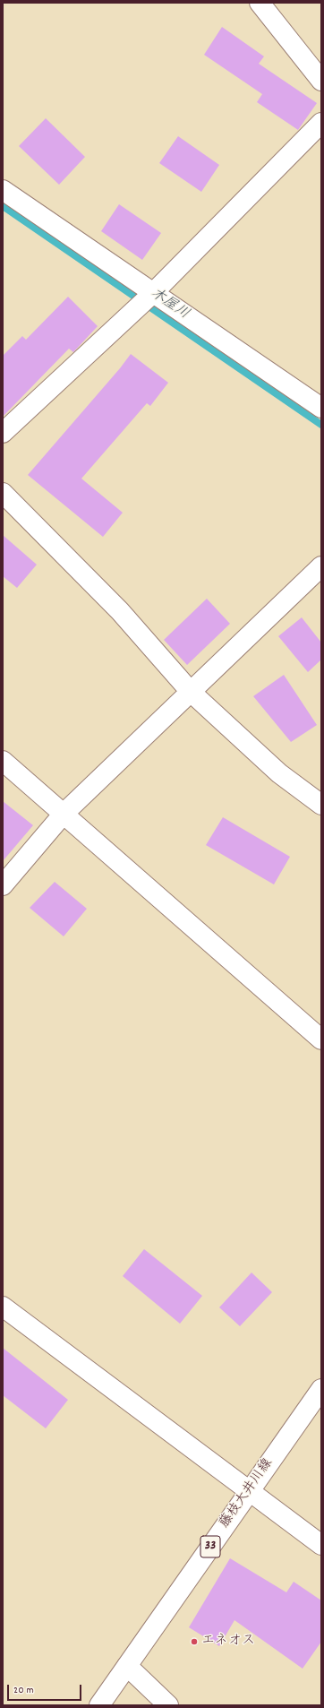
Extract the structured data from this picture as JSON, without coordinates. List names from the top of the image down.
{
  "streets": {
    "street": ["藤枝大井川線", "33"]
  },
  "water": ["木屋川"],
  "places": ["エネオス"],
  "scale_bar": "20 m"
}
